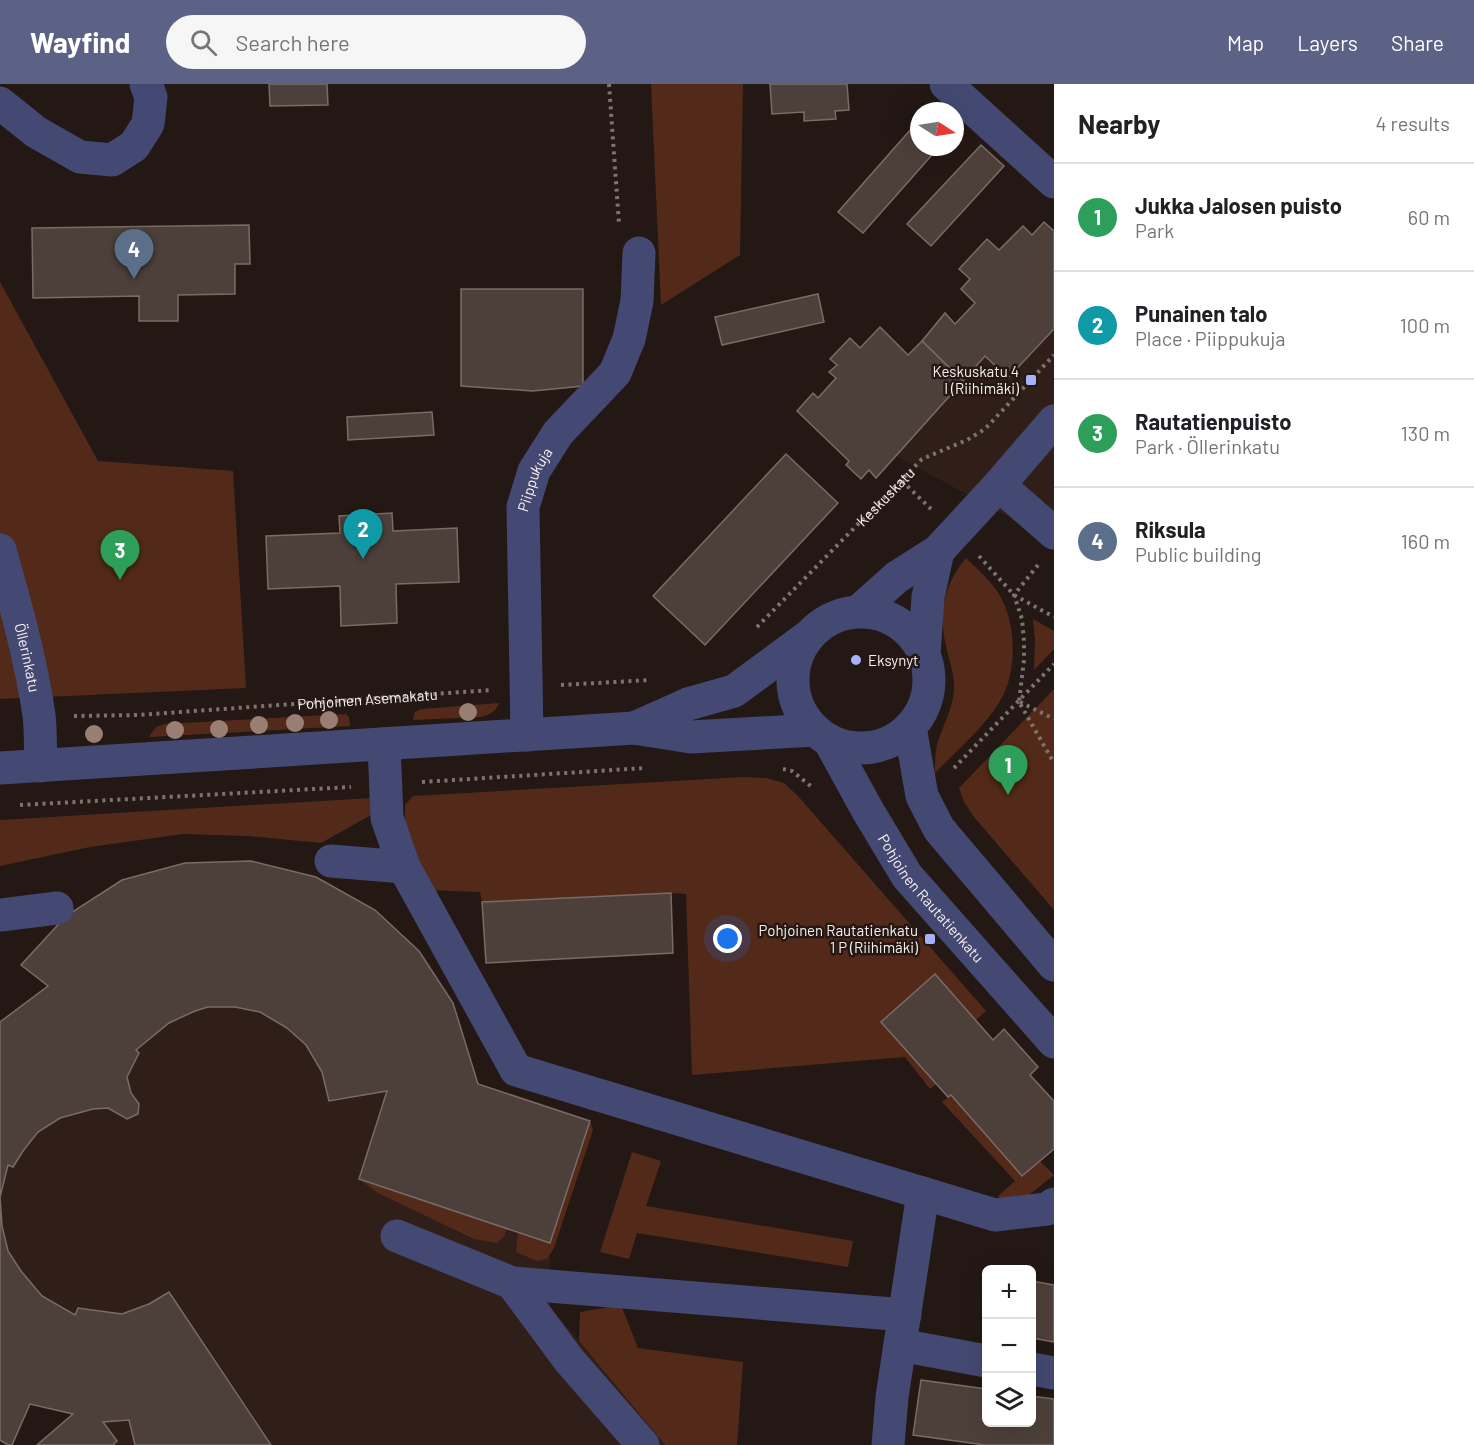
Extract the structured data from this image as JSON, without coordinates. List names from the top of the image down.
{
  "streets": {
    "street": ["Piippukuja", "Öllerinkatu", "Pohjoinen Rautatienkatu"],
    "path": ["Keskuskatu", "Pohjoinen Asemakatu"]
  },
  "crossings": [
    ["Piippukuja", "Pohjoinen Asemakatu"],
    ["Öllerinkatu", "Pohjoinen Asemakatu"]
  ],
  "places": {
    "transit": ["Keskuskatu 4 I (Riihimäki)", "Pohjoinen Rautatienkatu 1 P (Riihimäki)"],
    "other": ["Eksynyt"]
  },
  "north": "right",
  "page": {
    "header": "Wayfind",
    "search": "Search here",
    "nav": ["Map", "Layers", "Share"],
    "heading": ["Nearby", "4 results"],
    "list": [
      {
        "mark": "1",
        "name": "Jukka Jalosen puisto",
        "note": "Park",
        "value": "60 m"
      },
      {
        "mark": "2",
        "name": "Punainen talo",
        "note": "Place · Piippukuja",
        "value": "100 m"
      },
      {
        "mark": "3",
        "name": "Rautatienpuisto",
        "note": "Park · Öllerinkatu",
        "value": "130 m"
      },
      {
        "mark": "4",
        "name": "Riksula",
        "note": "Public building",
        "value": "160 m"
      }
    ],
    "pins": [
      "4",
      "2",
      "3",
      "1"
    ],
    "map_buttons": ["+", "−"]
  }
}
